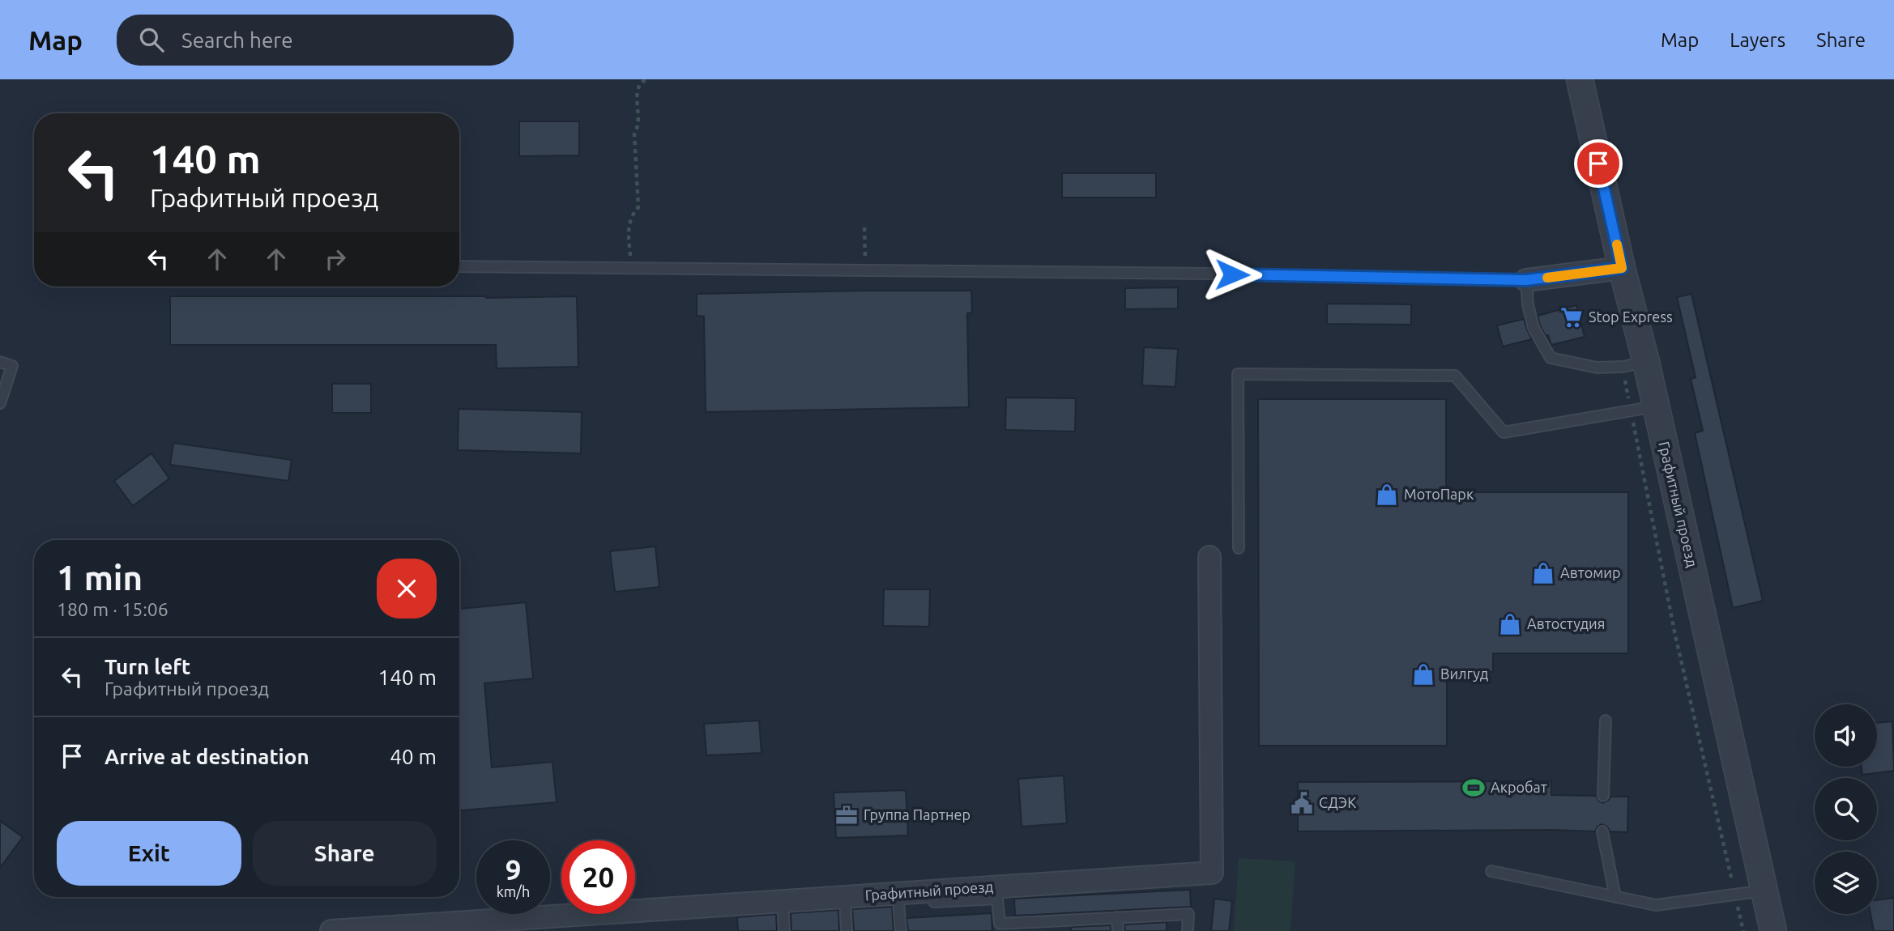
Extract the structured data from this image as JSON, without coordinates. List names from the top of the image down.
{
  "streets": {
    "street": ["Графитный проезд"]
  },
  "places": {
    "supermarket": ["Stop Express"],
    "shop": [
      "МотоПарк",
      "Автомир",
      "Автостудия",
      "Вилгуд"
    ],
    "sports": ["Акробат"],
    "public building": ["СДЭК"],
    "office": ["Группа Партнер"]
  },
  "page": {
    "header": "Map",
    "search": "Search here",
    "nav": ["Map", "Layers", "Share"],
    "turn": ["140 m", "Графитный проезд"],
    "heading": ["1 min", "180 m · 15:06"],
    "list": [
      {
        "name": "Turn left",
        "note": "Графитный проезд",
        "value": "140 m"
      },
      {
        "name": "Arrive at destination",
        "value": "40 m"
      }
    ],
    "buttons": ["Exit", "Share"],
    "speed": "9 km/h",
    "limit": "20"
  }
}
